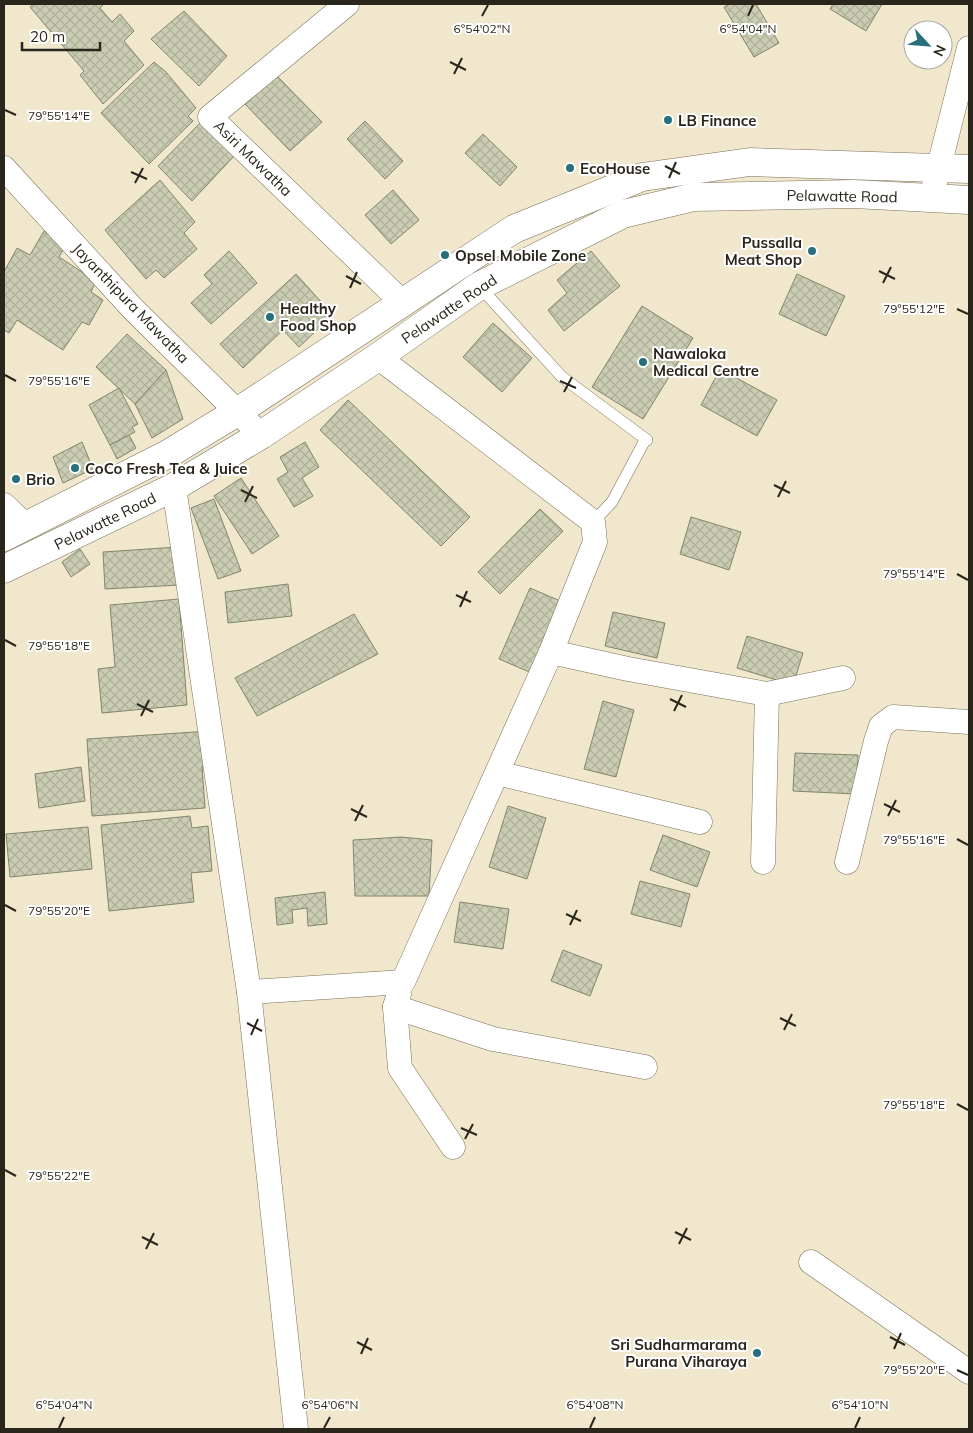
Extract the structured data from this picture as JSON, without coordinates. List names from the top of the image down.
{
  "streets": {
    "main road": ["Pelawatte Road"],
    "street": ["Asiri Mawatha", "Jayanthipura Mawatha"]
  },
  "crossings": [
    ["Asiri Mawatha", "Pelawatte Road"],
    ["Pelawatte Road", "Jayanthipura Mawatha"]
  ],
  "places": [
    "LB Finance",
    "EcoHouse",
    "Pussalla Meat Shop",
    "Opsel Mobile Zone",
    "Healthy Food Shop",
    "Nawaloka Medical Centre",
    "CoCo Fresh Tea & Juice",
    "Brio",
    "Sri Sudharmarama Purana Viharaya"
  ],
  "scale_bar": "20 m",
  "north": "bottom right",
  "coordinates": [
    "6°54'02\"N",
    "6°54'04\"N",
    "79°55'14\"E",
    "79°55'12\"E",
    "79°55'16\"E",
    "79°55'18\"E",
    "79°55'20\"E",
    "79°55'22\"E",
    "6°54'06\"N",
    "6°54'08\"N",
    "6°54'10\"N"
  ]
}
